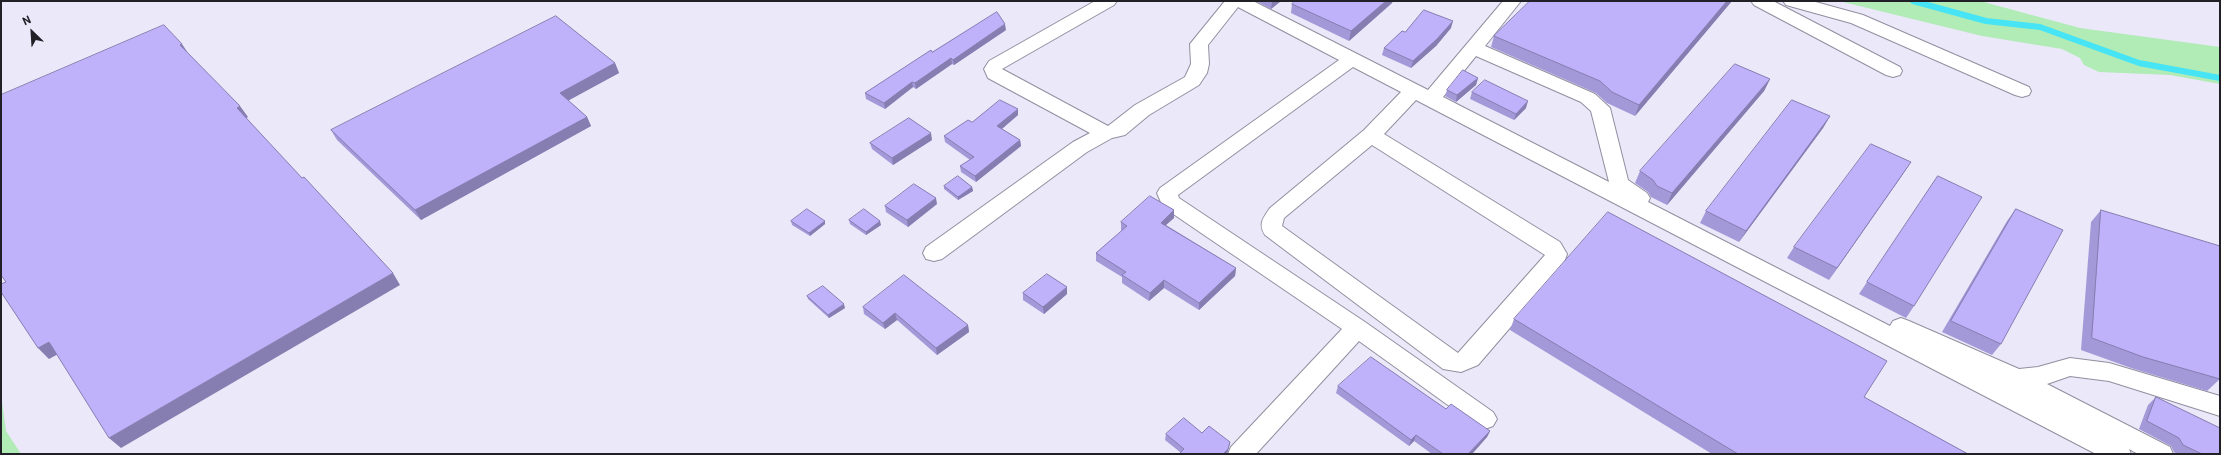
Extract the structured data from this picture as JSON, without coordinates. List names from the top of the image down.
{
  "north": "top left"
}
